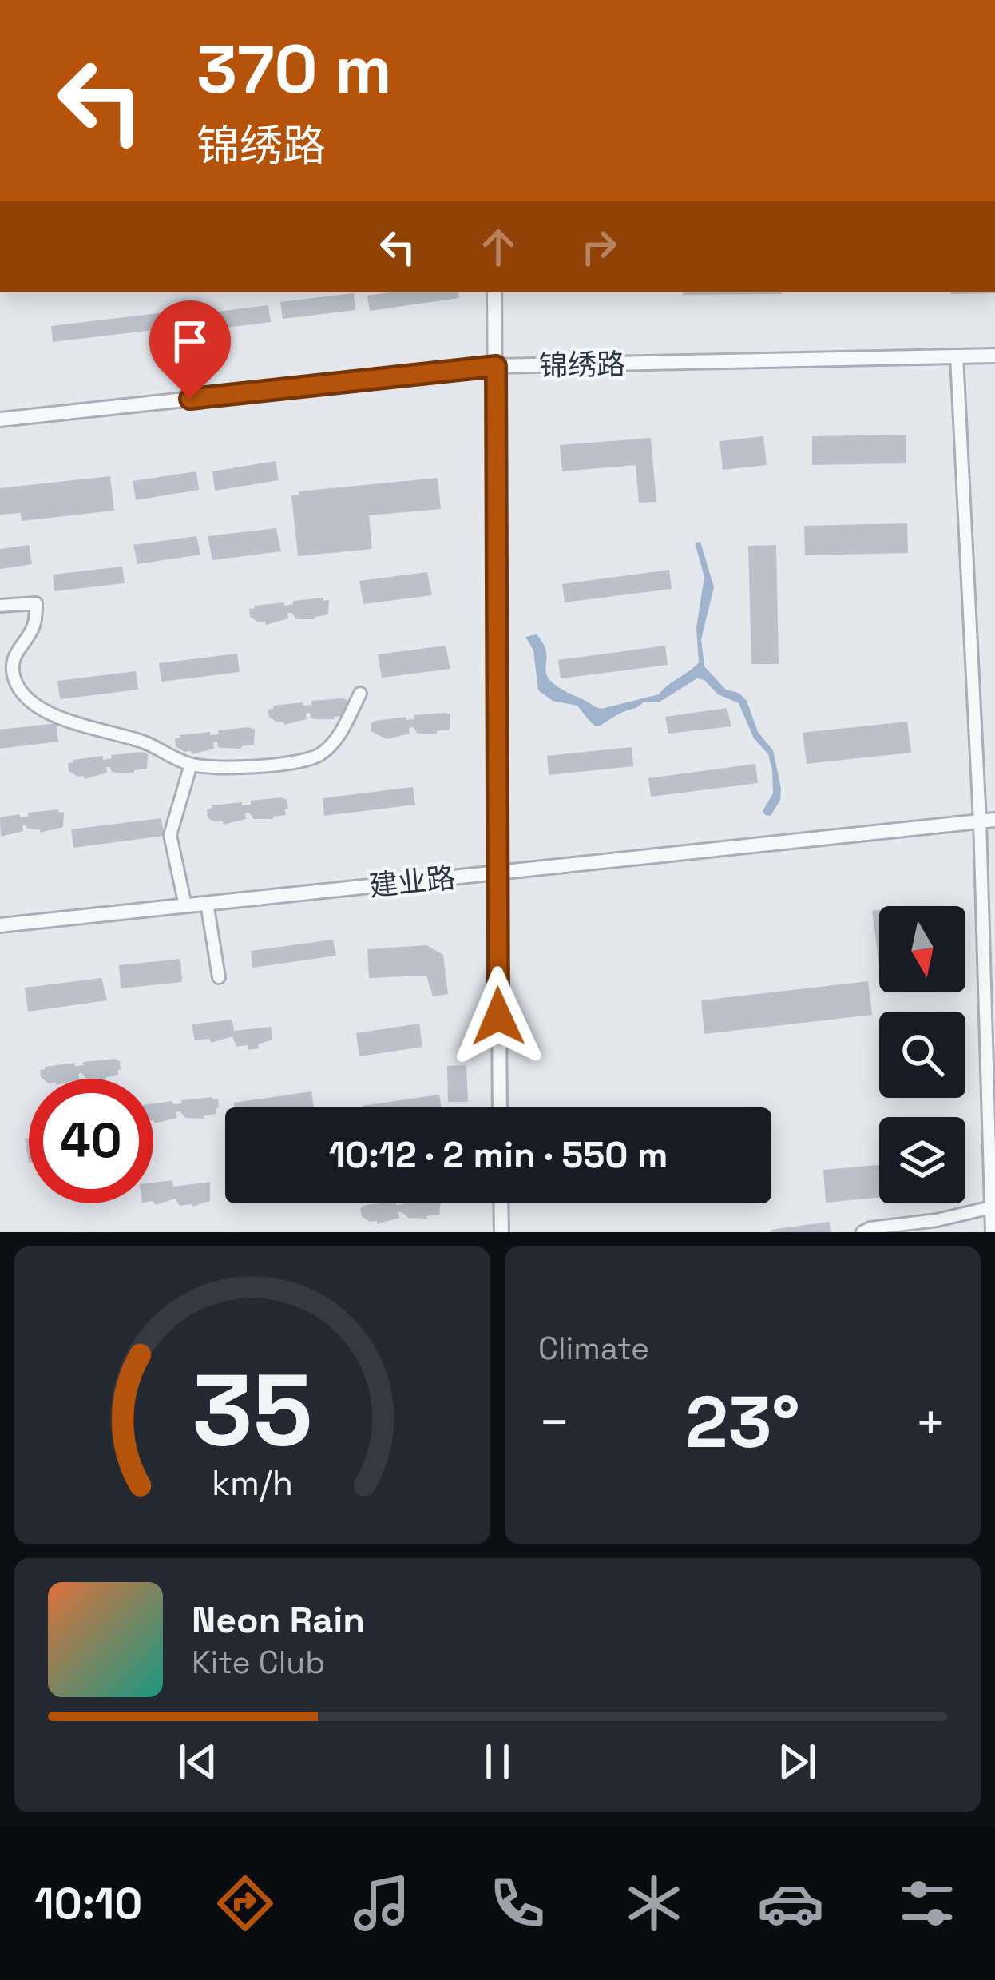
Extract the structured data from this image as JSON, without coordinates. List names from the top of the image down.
{
  "streets": {
    "street": ["锦绣路", "建业路"]
  },
  "north": "bottom",
  "page": {
    "turn": ["370 m", "锦绣路"],
    "limit": "40",
    "trip": "10:12 · 2 min · 550 m",
    "tile": "Climate",
    "heat": ["−", "23°", "+"],
    "song": ["Neon Rain", "Kite Club"],
    "tabs": "10:10",
    "gauge": ["35", "km/h"]
  }
}
